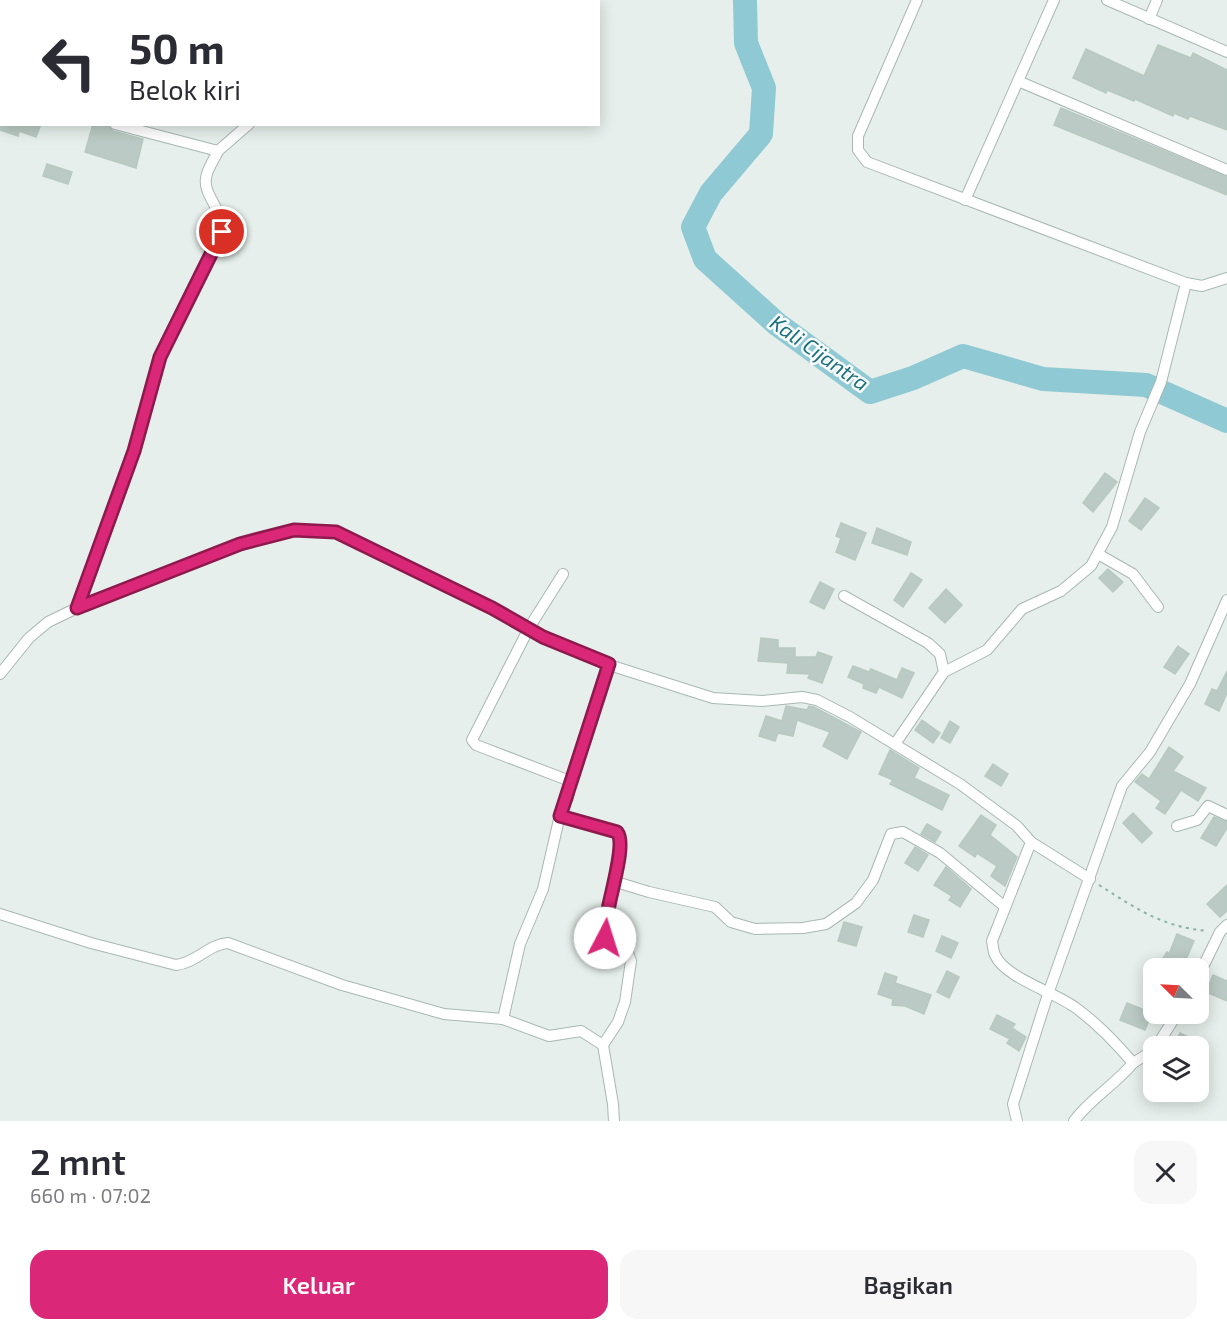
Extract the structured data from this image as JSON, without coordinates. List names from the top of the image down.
{
  "water": ["Kali Cijantra"],
  "north": "top left",
  "page": {
    "turn": ["50 m", "Belok kiri"],
    "heading": ["2 mnt", "660 m · 07:02"],
    "buttons": ["Keluar", "Bagikan"]
  }
}
